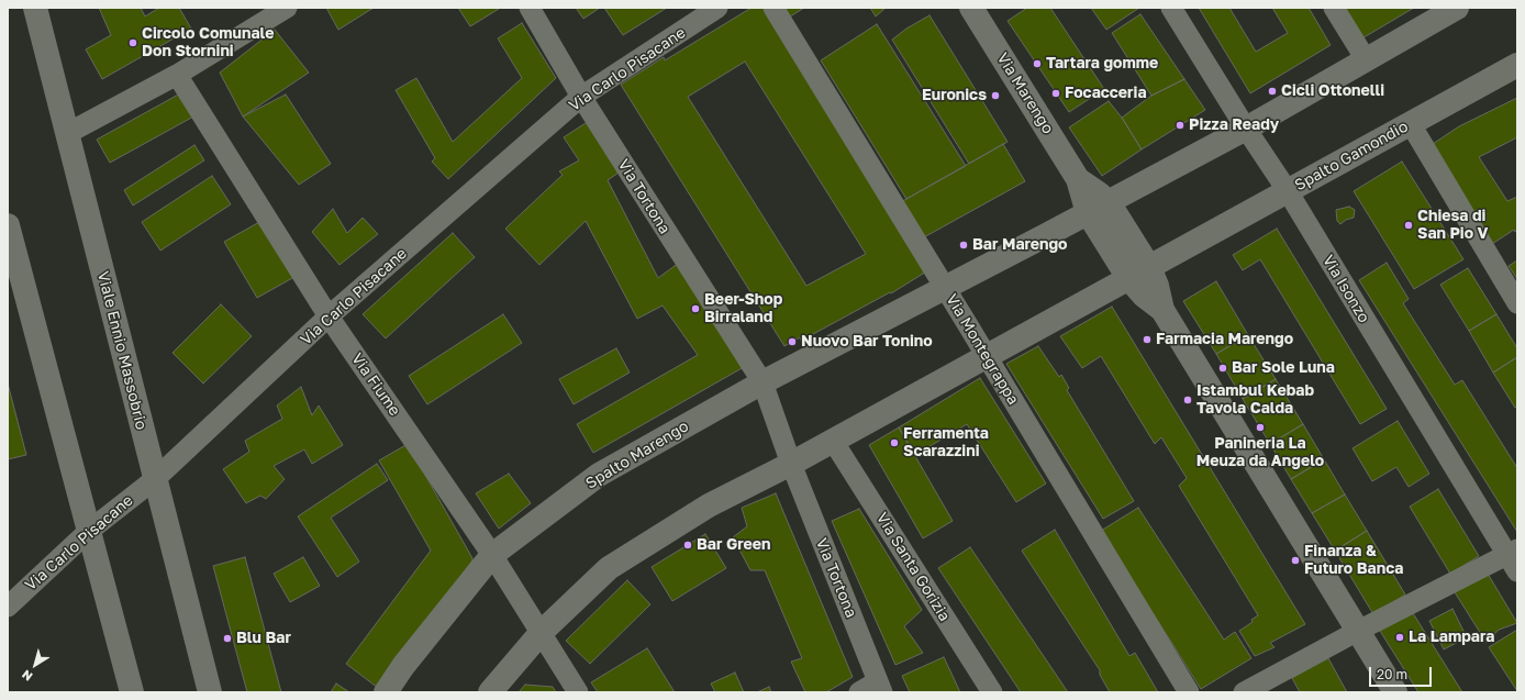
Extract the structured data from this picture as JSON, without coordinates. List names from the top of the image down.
{
  "streets": {
    "street": [
      "Via Carlo Pisacane",
      "Via Marengo",
      "Spalto Gamondio",
      "Via Tortona",
      "Via Isonzo",
      "Via Montegrappa",
      "Viale Ennio Massobrio",
      "Via Fiume",
      "Spalto Marengo",
      "Via Santa Gorizia"
    ]
  },
  "crossings": [
    ["Via Carlo Pisacane", "Via Tortona"],
    ["Via Carlo Pisacane", "Viale Ennio Massobrio"],
    ["Via Carlo Pisacane", "Via Fiume"],
    ["Spalto Gamondio", "Via Isonzo"],
    ["Spalto Gamondio", "Via Montegrappa"],
    ["Via Tortona", "Spalto Marengo"],
    ["Via Montegrappa", "Spalto Marengo"],
    ["Via Fiume", "Spalto Marengo"]
  ],
  "places": [
    "Circolo Comunale Don Stornini",
    "Tartara gomme",
    "Cicli Ottonelli",
    "Focacceria",
    "Euronics",
    "Pizza Ready",
    "Chiesa di San Pio V",
    "Bar Marengo",
    "Beer-Shop Birraland",
    "Farmacia Marengo",
    "Nuovo Bar Tonino",
    "Bar Sole Luna",
    "Istambul Kebab Tavola Calda",
    "Panineria La Meuza da Angelo",
    "Ferramenta Scarazzini",
    "Bar Green",
    "Finanza & Futuro Banca",
    "La Lampara",
    "Blu Bar"
  ],
  "scale_bar": "20 m",
  "north": "bottom left"
}
